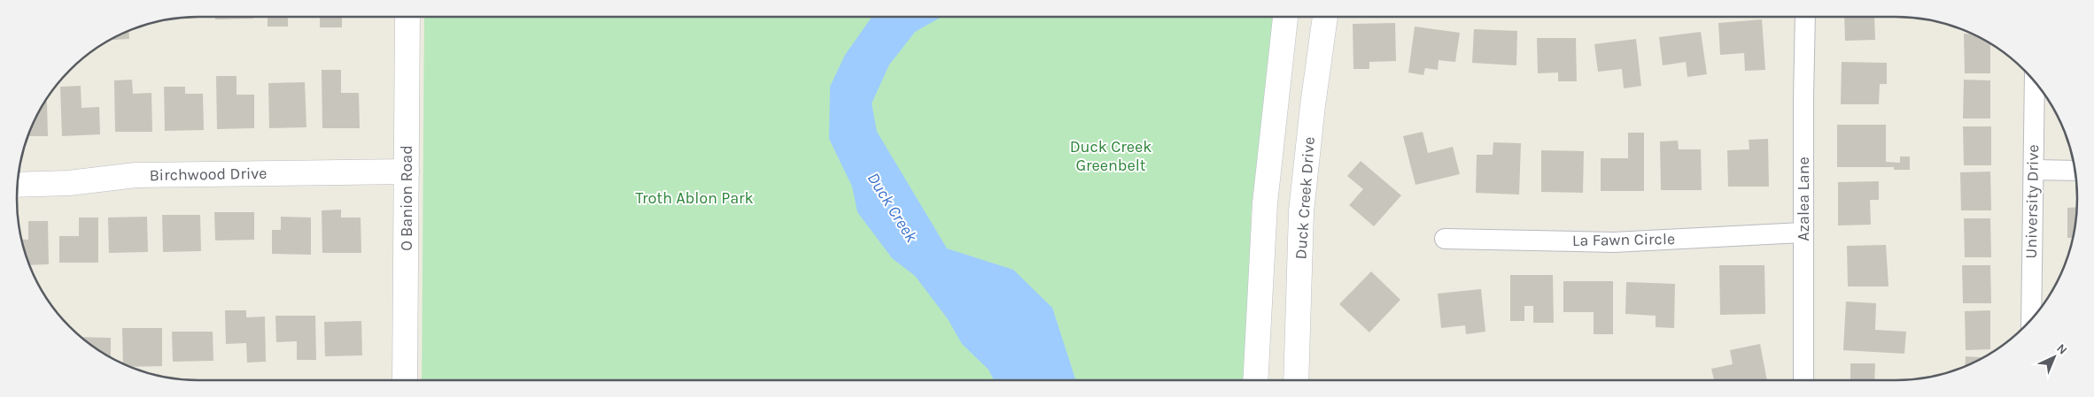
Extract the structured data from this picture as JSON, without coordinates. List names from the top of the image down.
{
  "streets": {
    "street": [
      "Birchwood Drive",
      "O Banion Road",
      "Duck Creek Drive",
      "Azalea Lane",
      "University Drive",
      "La Fawn Circle"
    ]
  },
  "crossings": [
    ["Birchwood Drive", "O Banion Road"],
    ["Azalea Lane", "La Fawn Circle"]
  ],
  "water": ["Duck Creek"],
  "parks": ["Duck Creek Greenbelt", "Troth Ablon Park"],
  "north": "top right"
}
